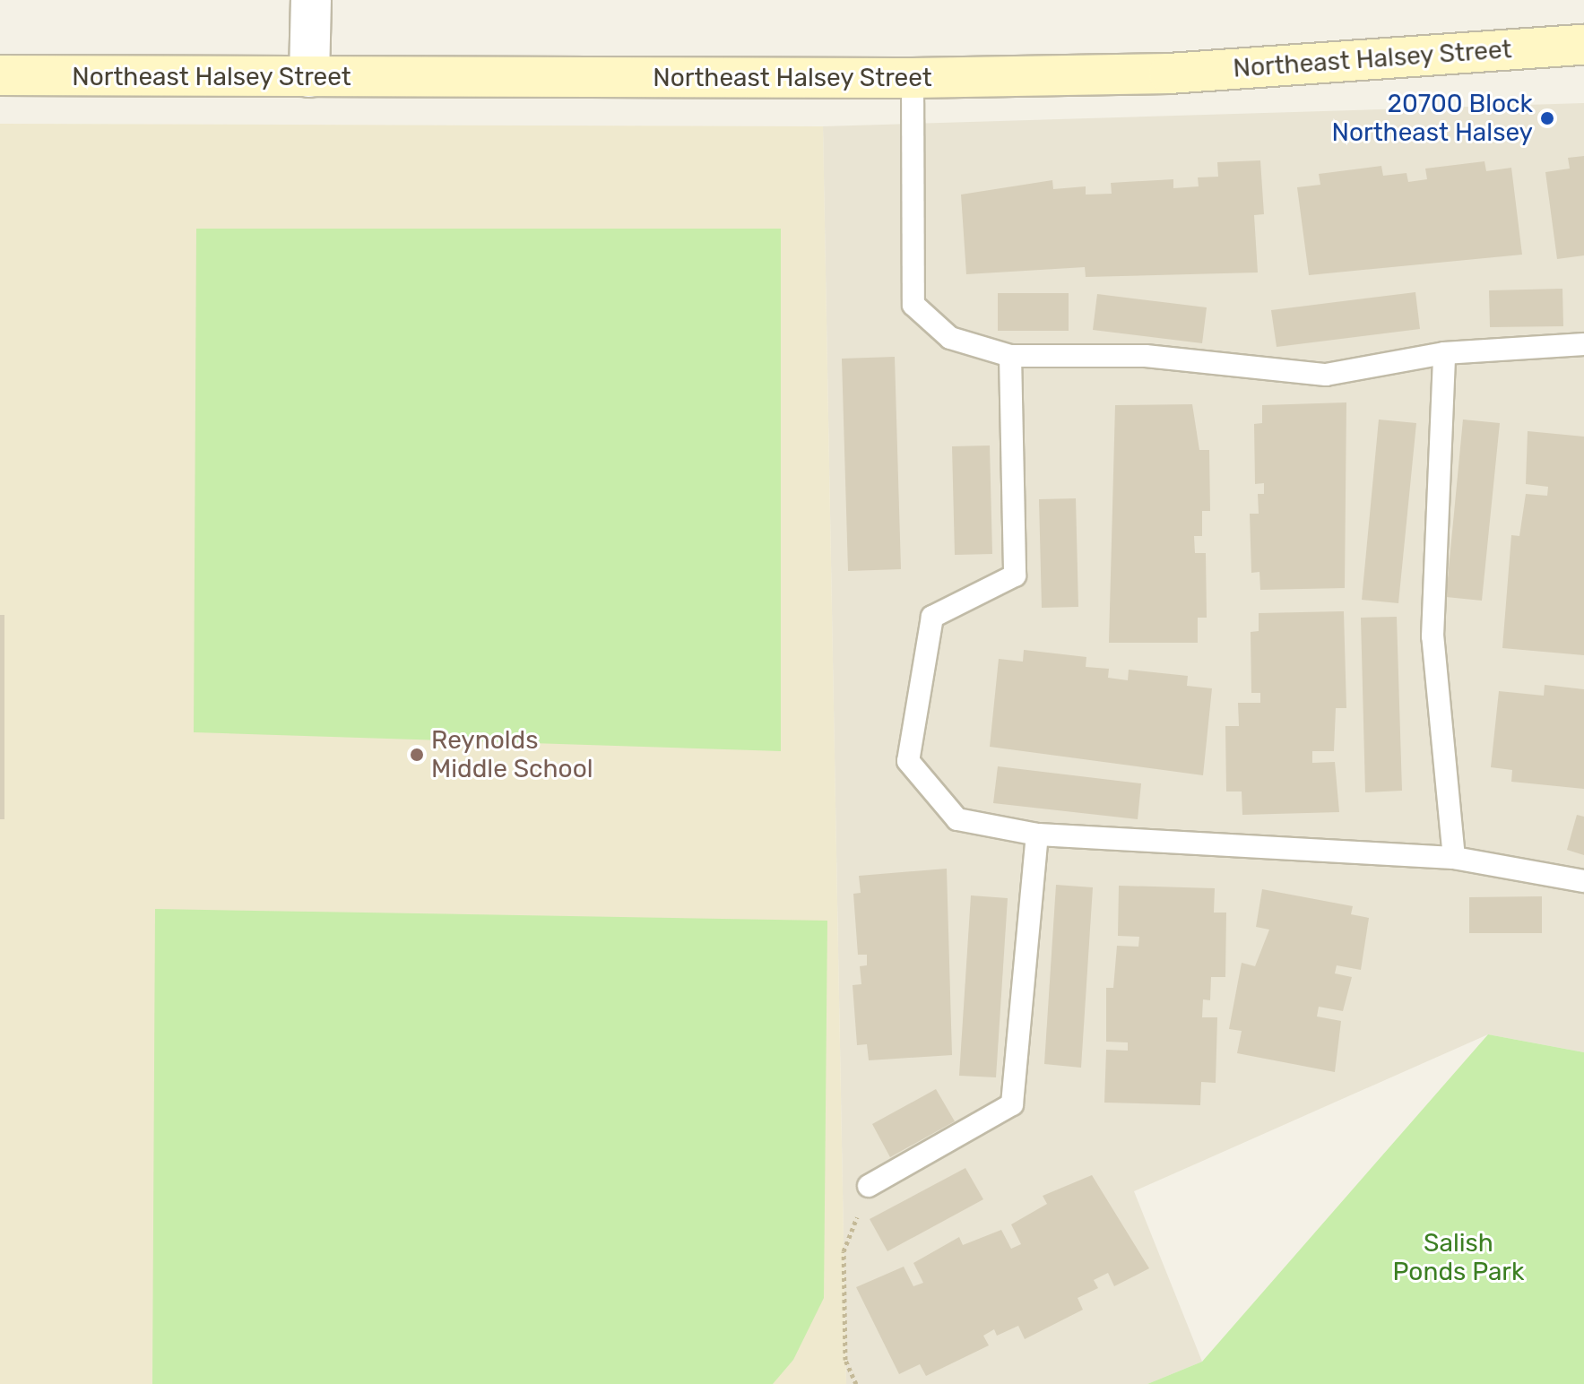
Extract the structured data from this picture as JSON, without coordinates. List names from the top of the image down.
{
  "streets": {
    "street": ["Northeast Halsey Street"]
  },
  "parks": ["Salish Ponds Park"],
  "places": ["20700 Block Northeast Halsey", "Reynolds Middle School"]
}
